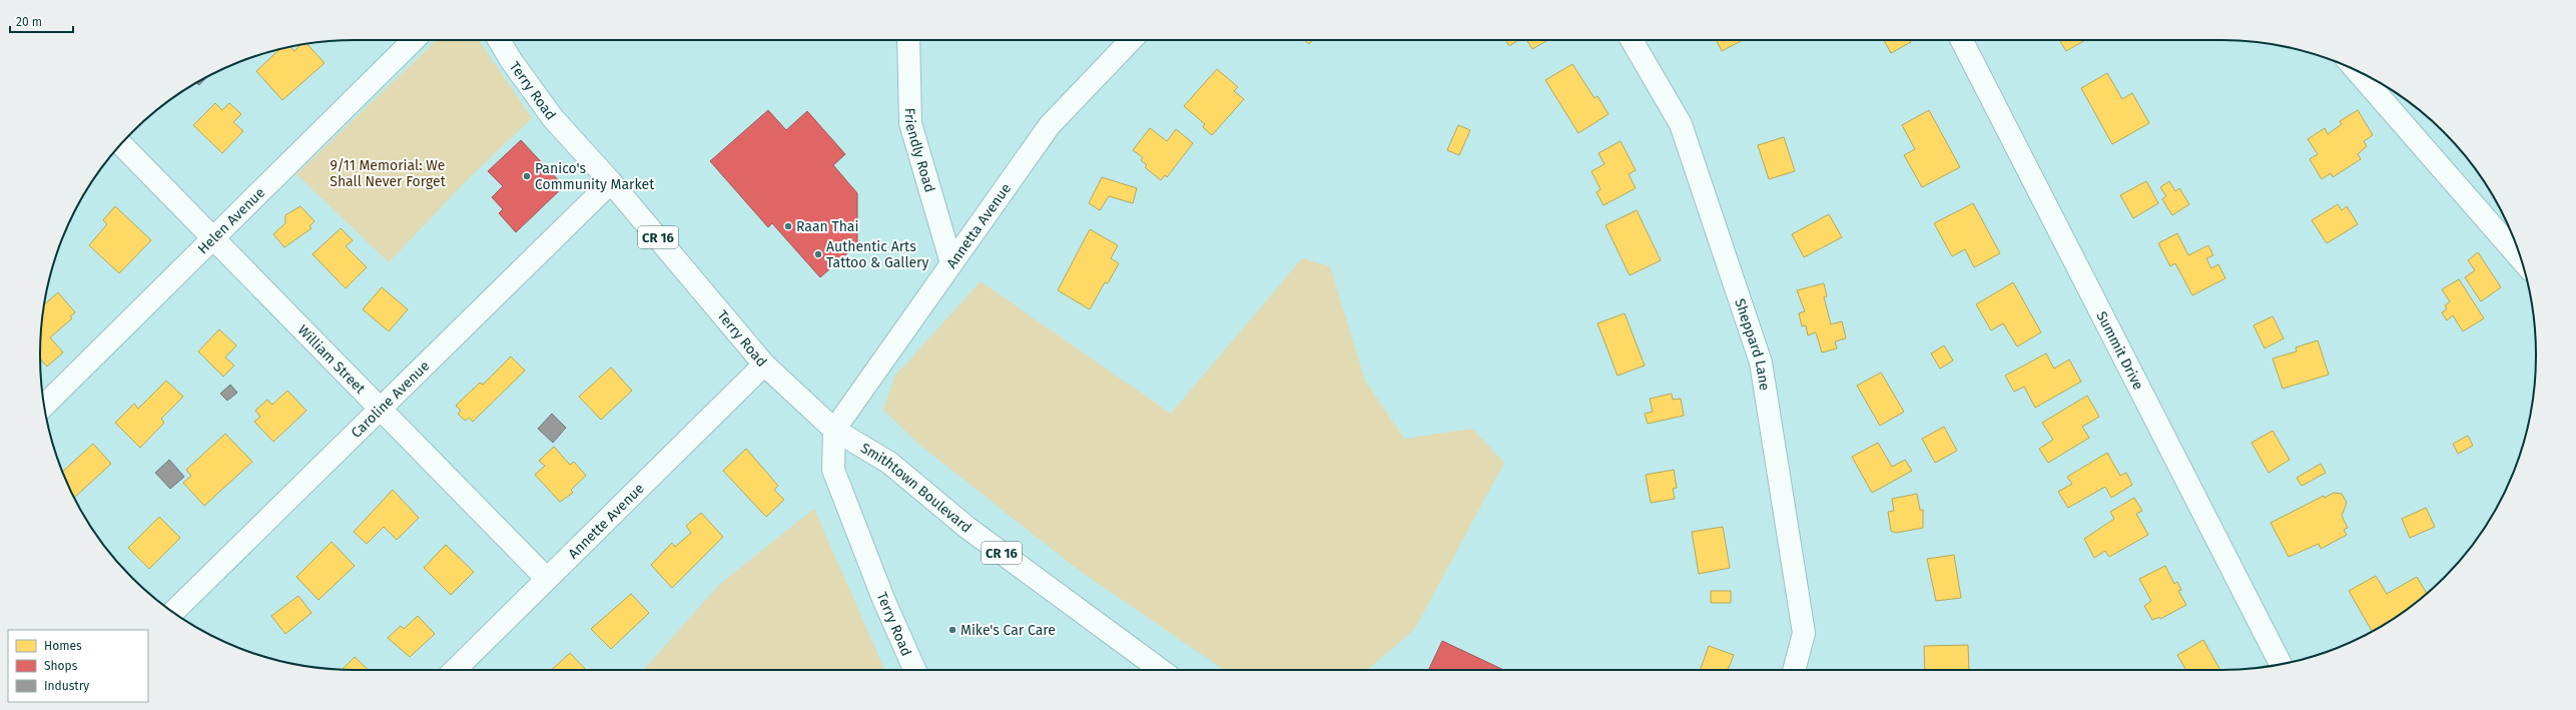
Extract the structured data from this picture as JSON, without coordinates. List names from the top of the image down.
{
  "streets": {
    "street": [
      "Terry Road",
      "Friendly Road",
      "Helen Avenue",
      "Annetta Avenue",
      "CR 16",
      "Sheppard Lane",
      "Summit Drive",
      "William Street",
      "Caroline Avenue",
      "Smithtown Boulevard",
      "Annette Avenue"
    ]
  },
  "crossings": [
    ["Terry Road", "Annetta Avenue"],
    ["Terry Road", "Caroline Avenue"],
    ["Terry Road", "Smithtown Boulevard"],
    ["Terry Road", "Annette Avenue"],
    ["Friendly Road", "Annetta Avenue"],
    ["Helen Avenue", "William Street"],
    ["Annetta Avenue", "Smithtown Boulevard"],
    ["William Street", "Caroline Avenue"],
    ["William Street", "Annette Avenue"]
  ],
  "parks": ["9/11 Memorial: We Shall Never Forget"],
  "places": [
    "Panico's Community Market",
    "Raan Thai",
    "Authentic Arts Tattoo & Gallery",
    "Mike's Car Care"
  ],
  "legend": ["Homes", "Shops", "Industry"],
  "scale_bar": "20 m"
}
